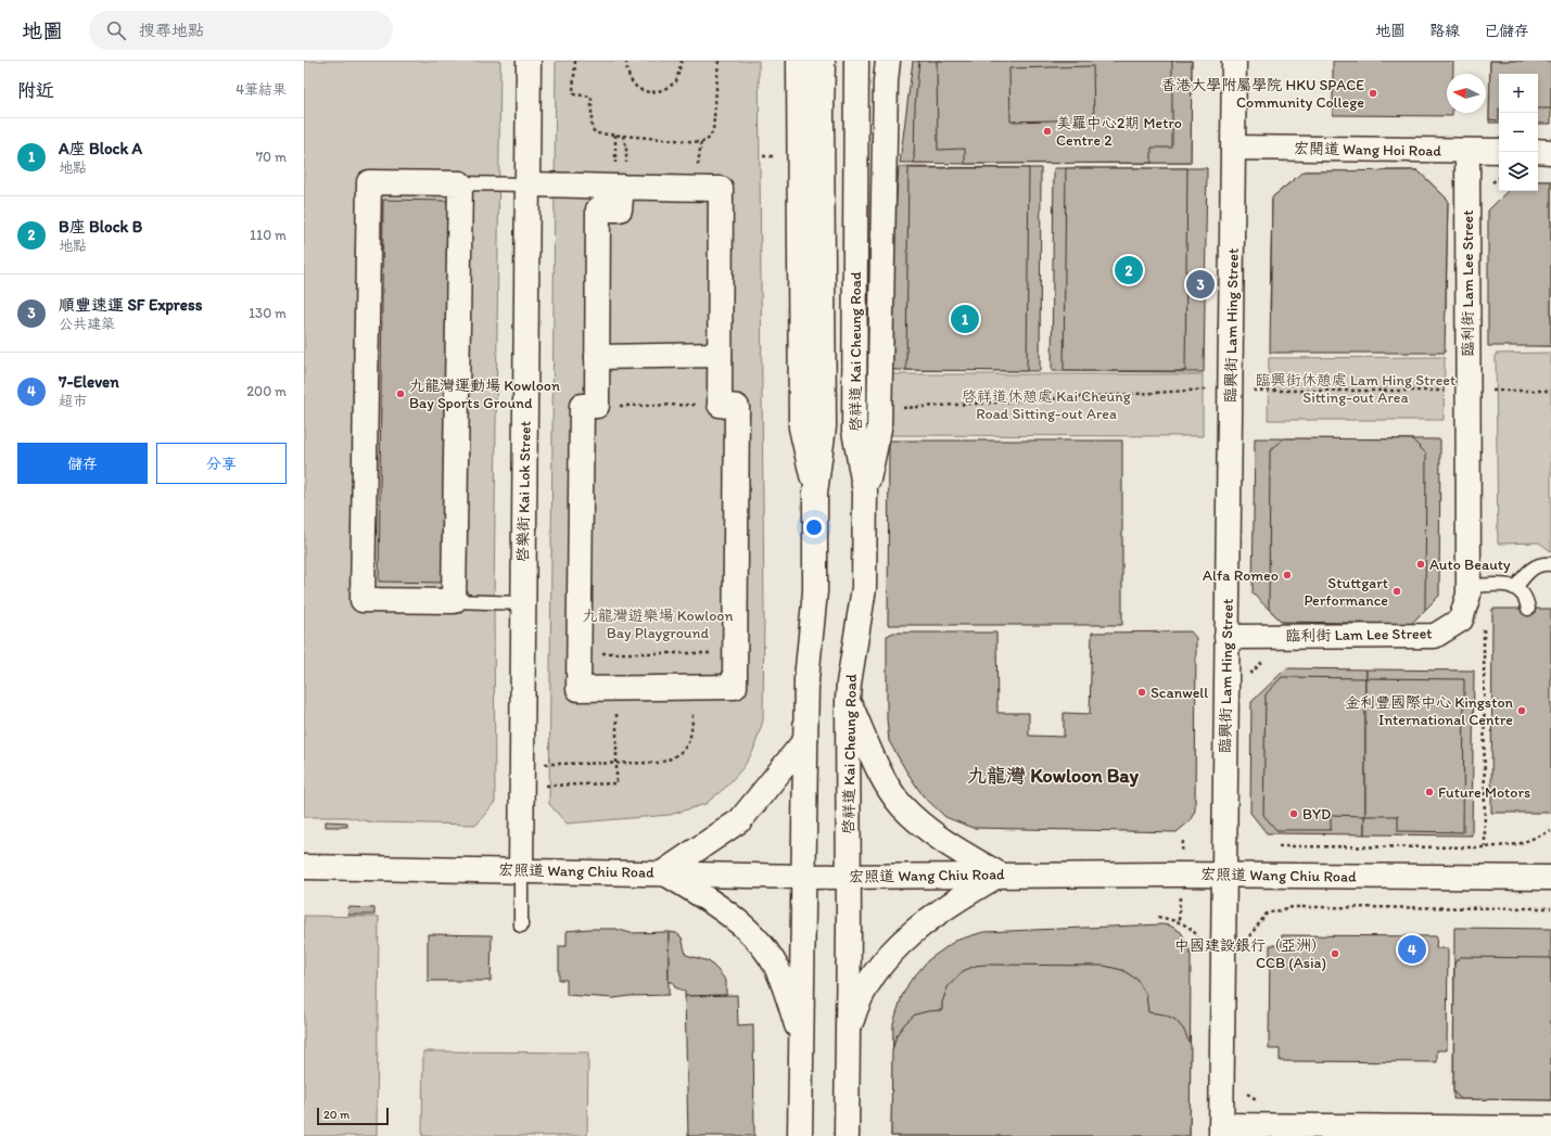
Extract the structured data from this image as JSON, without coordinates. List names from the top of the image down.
{
  "streets": {
    "street": [
      "宏開道 Wang Hoi Road",
      "臨利街 Lam Lee Street",
      "臨興街 Lam Hing Street",
      "啓祥道 Kai Cheung Road",
      "啓樂街 Kai Lok Street",
      "宏照道 Wang Chiu Road"
    ]
  },
  "crossings": [
    ["宏開道 Wang Hoi Road", "臨利街 Lam Lee Street"],
    ["宏開道 Wang Hoi Road", "臨興街 Lam Hing Street"],
    ["臨利街 Lam Lee Street", "臨興街 Lam Hing Street"],
    ["臨興街 Lam Hing Street", "宏照道 Wang Chiu Road"],
    ["啓祥道 Kai Cheung Road", "宏照道 Wang Chiu Road"],
    ["啓樂街 Kai Lok Street", "宏照道 Wang Chiu Road"]
  ],
  "districts": ["九龍灣 Kowloon Bay"],
  "parks": ["臨興街休憩處 Lam Hing Street Sitting-out Area", "啓祥道休憩處 Kai Cheung Road Sitting-out Area", "九龍灣遊樂場 Kowloon Bay Playground"],
  "places": [
    "香港大學附屬學院 HKU SPACE Community College",
    "美羅中心2期 Metro Centre 2",
    "九龍灣運動場 Kowloon Bay Sports Ground",
    "Auto Beauty",
    "Alfa Romeo",
    "Stuttgart Performance",
    "Scanwell",
    "金利豐國際中心 Kingston International Centre",
    "Future Motors",
    "BYD",
    "中國建設銀行（亞洲） CCB (Asia)"
  ],
  "scale_bar": "20 m",
  "north": "left",
  "page": {
    "header": "地圖",
    "search": "搜尋地點",
    "nav": ["地圖", "路線", "已儲存"],
    "heading": ["附近", "4筆結果"],
    "map_buttons": ["+", "−"],
    "list": [
      {
        "mark": "1",
        "name": "A座 Block A",
        "note": "地點",
        "value": "70 m"
      },
      {
        "mark": "2",
        "name": "B座 Block B",
        "note": "地點",
        "value": "110 m"
      },
      {
        "mark": "3",
        "name": "順豐速運 SF Express",
        "note": "公共建築",
        "value": "130 m"
      },
      {
        "mark": "4",
        "name": "7-Eleven",
        "note": "超市",
        "value": "200 m"
      }
    ],
    "pins": [
      "2",
      "3",
      "1",
      "4"
    ],
    "buttons": ["儲存", "分享"],
    "scale": "20 m"
  }
}
